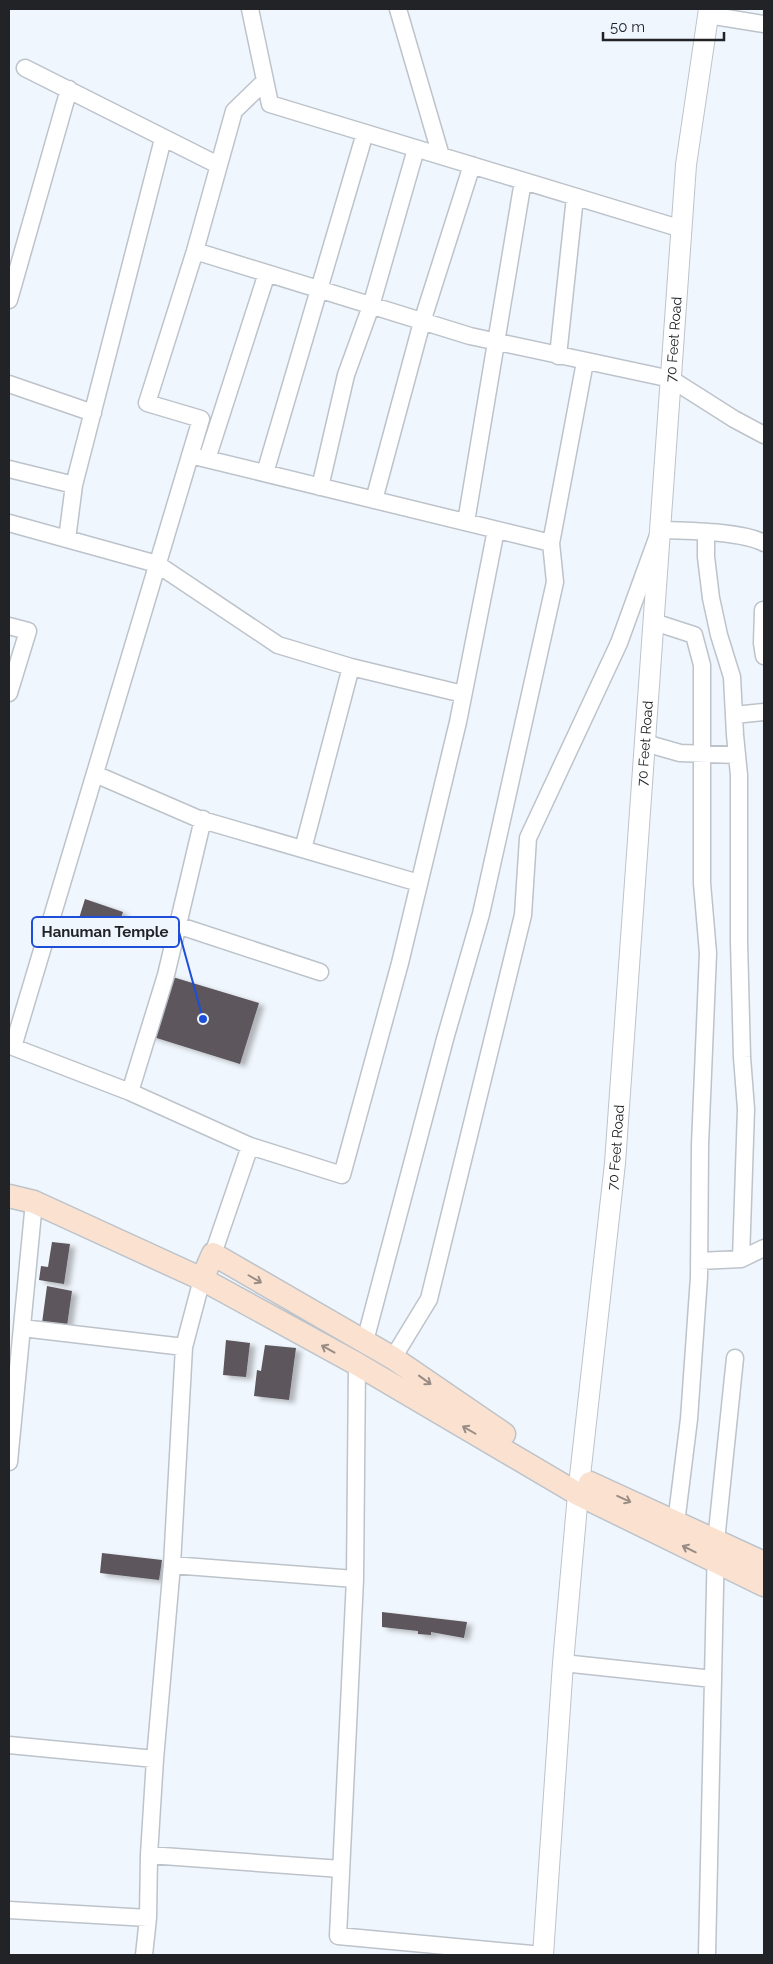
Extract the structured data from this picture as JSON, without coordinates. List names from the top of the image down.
{
  "streets": {
    "street": ["70 Feet Road"]
  },
  "places": ["Hanuman Temple"],
  "scale_bar": "50 m"
}
